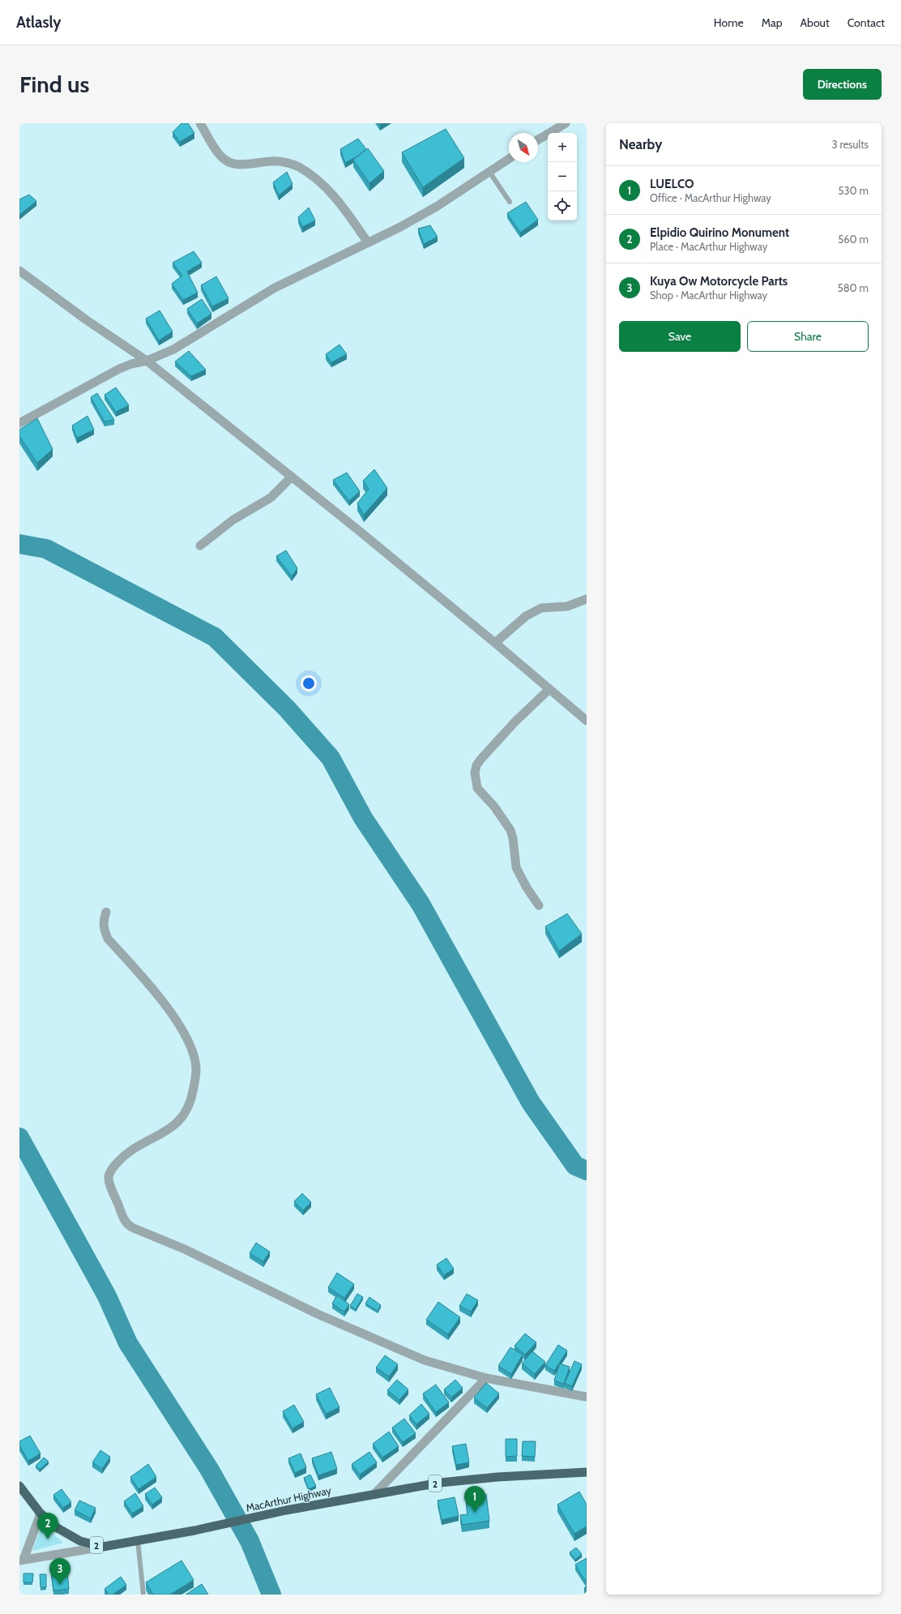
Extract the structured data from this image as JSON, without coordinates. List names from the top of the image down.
{
  "streets": {
    "highway": ["2", "MacArthur Highway"]
  },
  "north": "bottom right",
  "page": {
    "header": "Atlasly",
    "nav": [
      "Home",
      "Map",
      "About",
      "Contact"
    ],
    "buttons": [
      "Directions",
      ["Save", "Share"]
    ],
    "title": "Find us",
    "heading": ["Nearby", "3 results"],
    "map_buttons": ["+", "−"],
    "list": [
      {
        "mark": "1",
        "name": "LUELCO",
        "note": "Office · MacArthur Highway",
        "value": "530 m"
      },
      {
        "mark": "2",
        "name": "Elpidio Quirino Monument",
        "note": "Place · MacArthur Highway",
        "value": "560 m"
      },
      {
        "mark": "3",
        "name": "Kuya Ow Motorcycle Parts",
        "note": "Shop · MacArthur Highway",
        "value": "580 m"
      }
    ],
    "pins": ["1", "2", "3"]
  }
}
